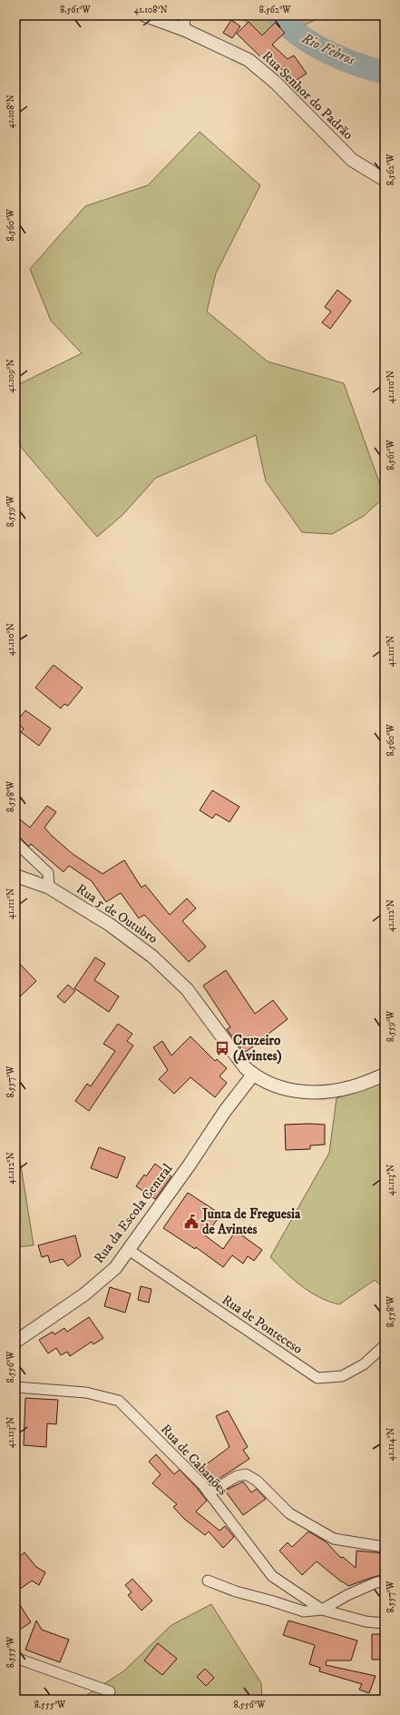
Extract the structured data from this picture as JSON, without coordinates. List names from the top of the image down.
{
  "streets": {
    "street": [
      "Rua Senhor do Padrão",
      "Rua 5 de Outubro",
      "Rua da Escola Central",
      "Rua de Ponteceso",
      "Rua de Cabanões"
    ]
  },
  "crossings": [
    ["Rua 5 de Outubro", "Rua da Escola Central"],
    ["Rua da Escola Central", "Rua de Ponteceso"]
  ],
  "water": ["Rio Febros"],
  "places": {
    "bus stop": ["Cruzeiro (Avintes)"],
    "public building": ["Junta de Freguesia de Avintes"]
  },
  "coordinates": [
    "8.561°W",
    "41.108°N",
    "8.562°W",
    "8.560°W",
    "41.109°N",
    "41.110°N",
    "8.559°W",
    "41.111°N",
    "8.558°W",
    "41.112°N",
    "8.557°W",
    "41.113°N",
    "8.556°W",
    "41.114°N",
    "8.555°W"
  ]
}
